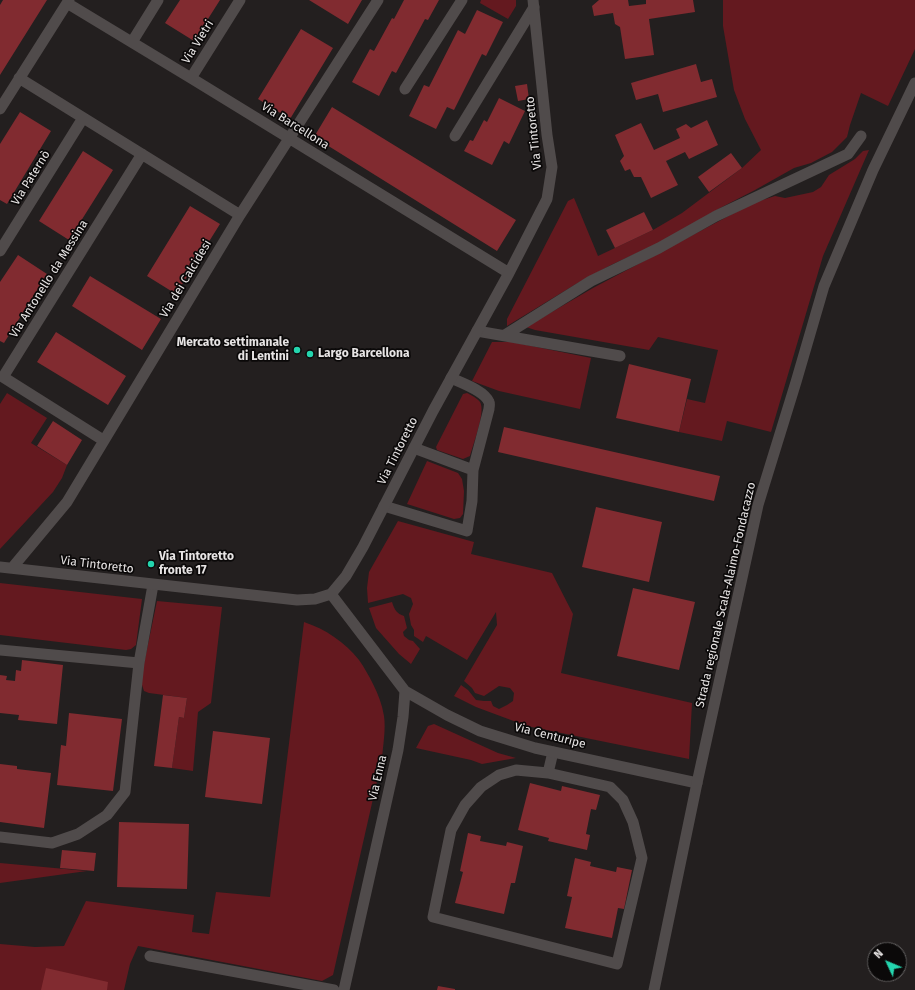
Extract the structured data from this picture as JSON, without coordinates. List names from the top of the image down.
{
  "streets": {
    "street": [
      "Via Vietri",
      "Via Barcellona",
      "Via Tintoretto",
      "Via Paternò",
      "Via Antonello da Messina",
      "Via dei Calcidesi",
      "Strada regionale Scala-Alaimo-Fondacazzo",
      "Via Centuripe",
      "Via Enna"
    ]
  },
  "crossings": [
    ["Via Vietri", "Via Barcellona"],
    ["Via Barcellona", "Via Tintoretto"],
    ["Via Barcellona", "Via dei Calcidesi"],
    ["Via Tintoretto", "Via dei Calcidesi"],
    ["Via Antonello da Messina", "Via dei Calcidesi"],
    ["Strada regionale Scala-Alaimo-Fondacazzo", "Via Centuripe"],
    ["Via Centuripe", "Via Enna"]
  ],
  "places": ["Mercato settimanale di Lentini", "Largo Barcellona", "Via Tintoretto fronte 17"],
  "north": "top left"
}
